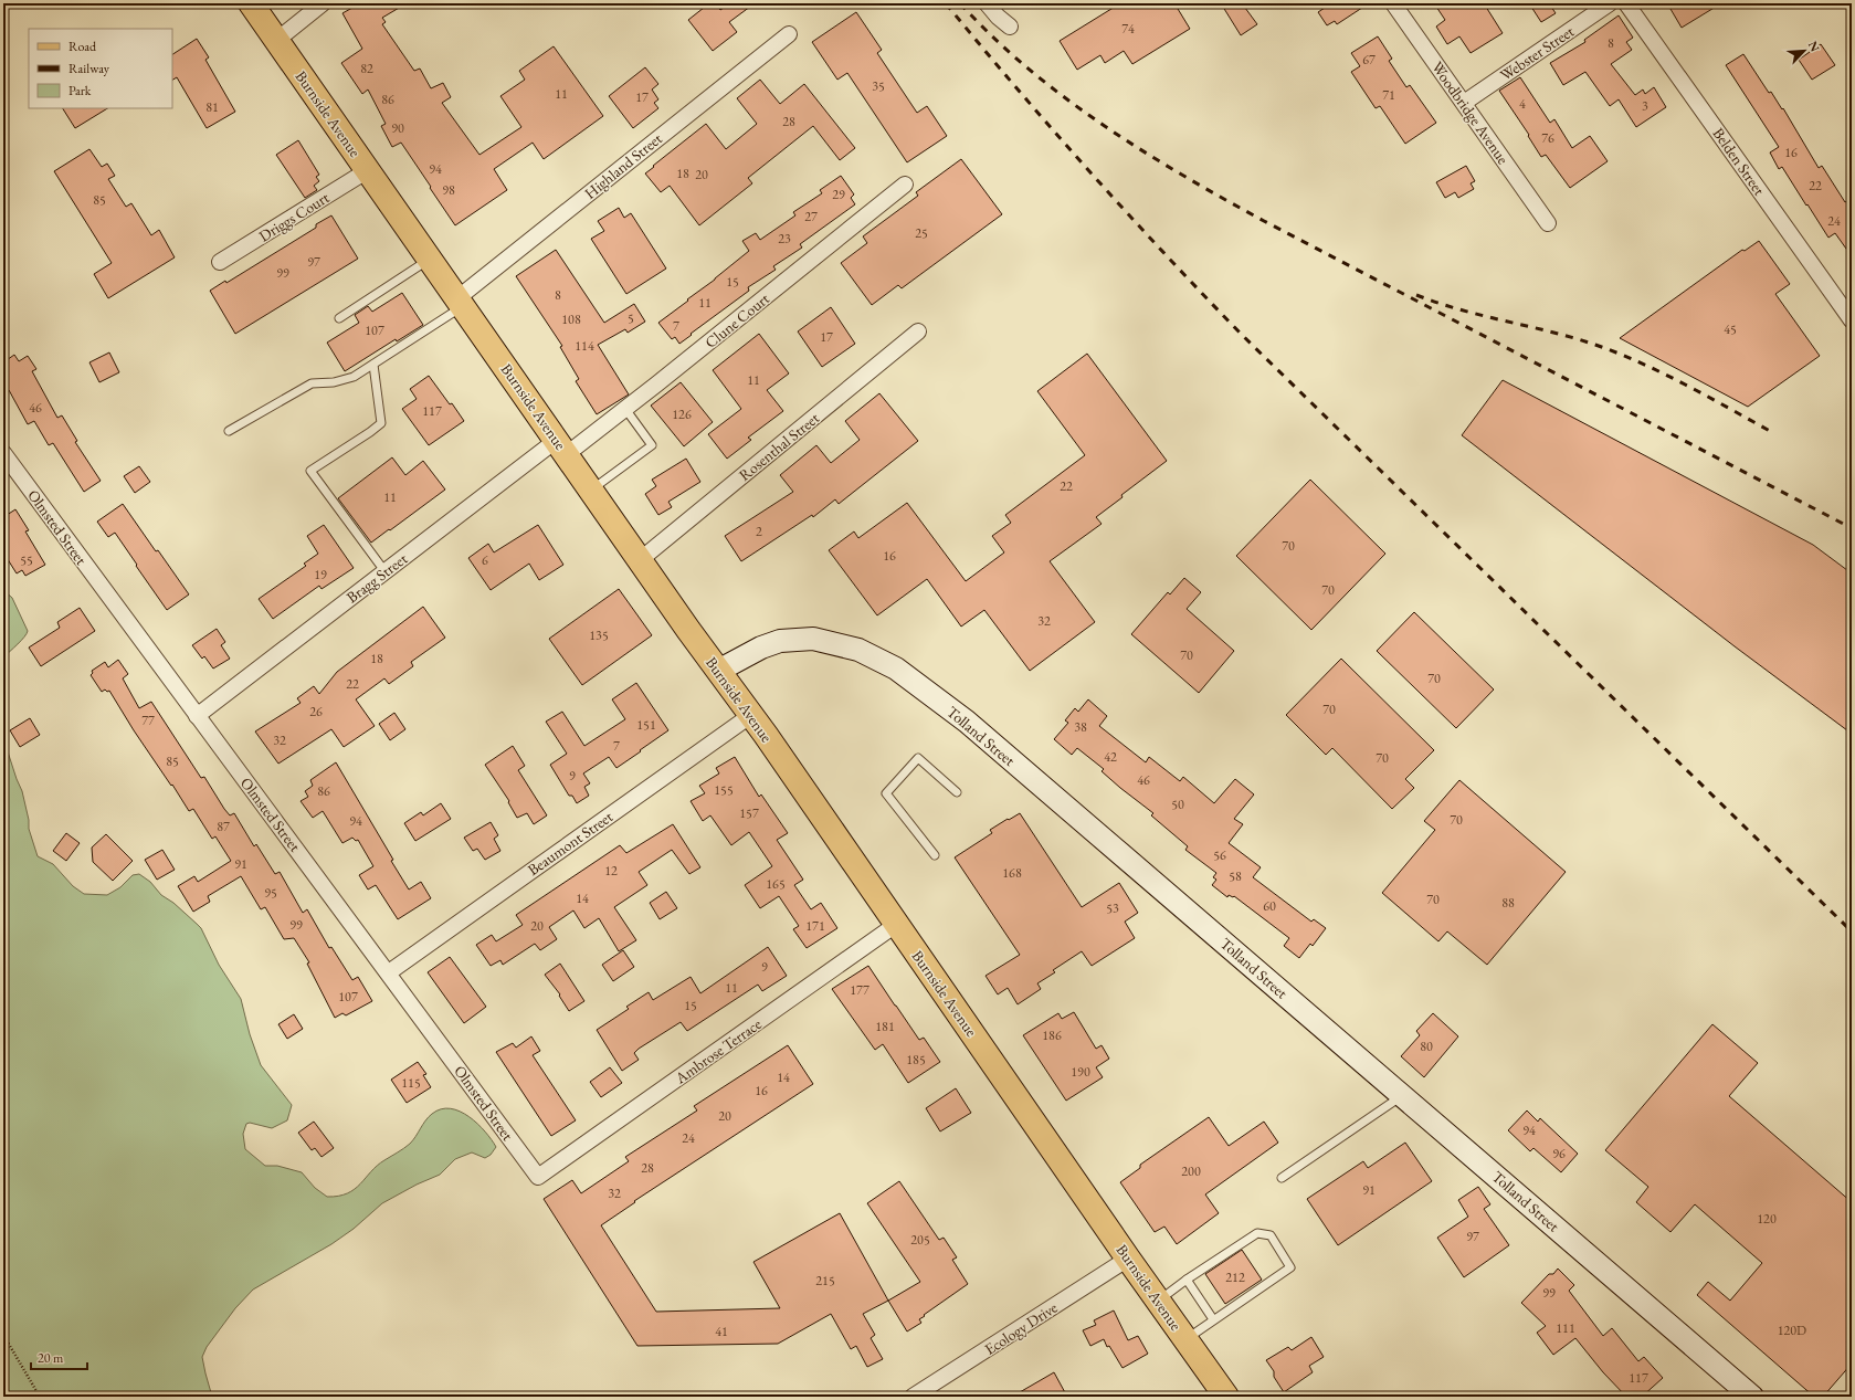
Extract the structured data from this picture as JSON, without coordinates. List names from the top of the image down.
{
  "streets": {
    "main road": ["Burnside Avenue", "Tolland Street"],
    "street": [
      "Webster Street",
      "Woodbridge Avenue",
      "Belden Street",
      "Highland Street",
      "Driggs Court",
      "Clune Court",
      "Rosenthal Street",
      "Olmsted Street",
      "Bragg Street",
      "Beaumont Street",
      "Ambrose Terrace",
      "Ecology Drive"
    ]
  },
  "crossings": [
    ["Webster Street", "Woodbridge Avenue"],
    ["Burnside Avenue", "Highland Street"],
    ["Burnside Avenue", "Driggs Court"],
    ["Burnside Avenue", "Clune Court"],
    ["Burnside Avenue", "Rosenthal Street"],
    ["Burnside Avenue", "Bragg Street"],
    ["Burnside Avenue", "Tolland Street"],
    ["Burnside Avenue", "Beaumont Street"],
    ["Burnside Avenue", "Ambrose Terrace"],
    ["Burnside Avenue", "Ecology Drive"],
    ["Clune Court", "Bragg Street"],
    ["Olmsted Street", "Bragg Street"],
    ["Olmsted Street", "Beaumont Street"],
    ["Olmsted Street", "Ambrose Terrace"]
  ],
  "house_numbers": [
    "74",
    "8",
    "67",
    "82",
    "35",
    "11",
    "71",
    "17",
    "86",
    "4",
    "3",
    "81",
    "28",
    "90",
    "76",
    "16",
    "94",
    "18",
    "20",
    "22",
    "98",
    "29",
    "85",
    "27",
    "24",
    "25",
    "23",
    "97",
    "99",
    "15",
    "8",
    "11",
    "5",
    "108",
    "7",
    "45",
    "107",
    "17",
    "114",
    "11",
    "46",
    "117",
    "126",
    "22",
    "11",
    "2",
    "70",
    "16",
    "55",
    "6",
    "19",
    "70",
    "32",
    "135",
    "70",
    "18",
    "70",
    "22",
    "70",
    "26",
    "77",
    "151",
    "38",
    "32",
    "7",
    "42",
    "70",
    "85",
    "9",
    "46",
    "155",
    "86",
    "50",
    "157",
    "70",
    "94",
    "87",
    "56",
    "91",
    "12",
    "168",
    "58",
    "165",
    "95",
    "14",
    "70",
    "88",
    "60",
    "53",
    "99",
    "20",
    "171",
    "9",
    "11",
    "177",
    "107",
    "15",
    "181",
    "186",
    "80",
    "185",
    "190",
    "14",
    "115",
    "16",
    "20",
    "94",
    "24",
    "96",
    "28",
    "200",
    "91",
    "32",
    "120",
    "97",
    "205",
    "212",
    "215",
    "99",
    "111",
    "120D",
    "41",
    "117"
  ],
  "legend": ["Road", "Railway", "Park"],
  "scale_bar": "20 m",
  "north": "top right"
}
